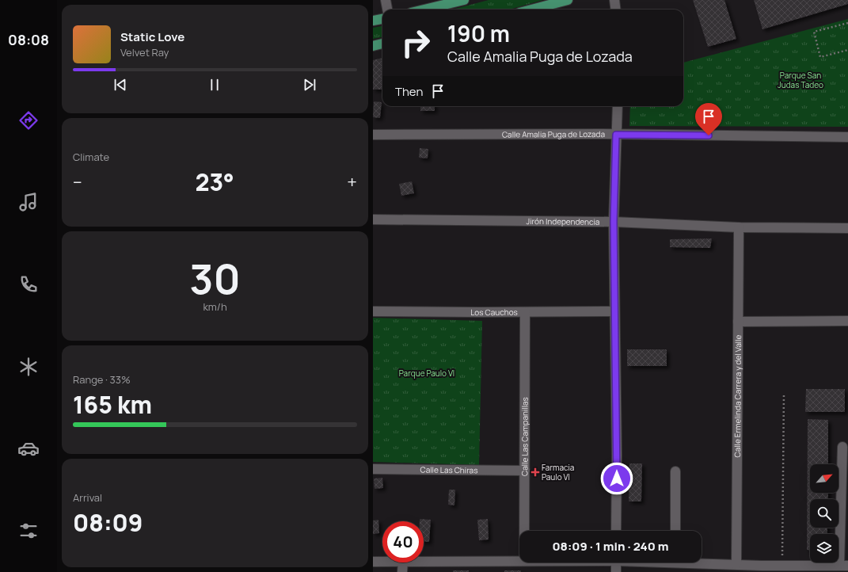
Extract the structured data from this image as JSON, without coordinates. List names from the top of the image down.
{
  "streets": {
    "street": [
      "Calle Amalia Puga de Lozada",
      "Jirón Independencia",
      "Los Cauchos",
      "Calle Ermelinda Carrera y del Valle",
      "Calle Las Campanillas",
      "Calle Las Chiras"
    ]
  },
  "crossings": [
    ["Jirón Independencia", "Calle Ermelinda Carrera y del Valle"],
    ["Los Cauchos", "Calle Las Campanillas"],
    ["Calle Las Campanillas", "Calle Las Chiras"]
  ],
  "parks": ["Parque San Judas Tadeo", "Parque Paulo Vl"],
  "places": {
    "health": ["Farmacia Paulo VI"]
  },
  "north": "top right",
  "page": {
    "tabs": "08:08",
    "turn": ["190 m", "Calle Amalia Puga de Lozada"],
    "song": ["Static Love", "Velvet Ray"],
    "then": "Then",
    "tile": [
      "Climate",
      ["30", "km/h"],
      ["Range · 33%", "165 km"],
      ["Arrival", "08:09"]
    ],
    "heat": ["−", "23°", "+"],
    "limit": "40",
    "trip": "08:09 · 1 min · 240 m"
  }
}
